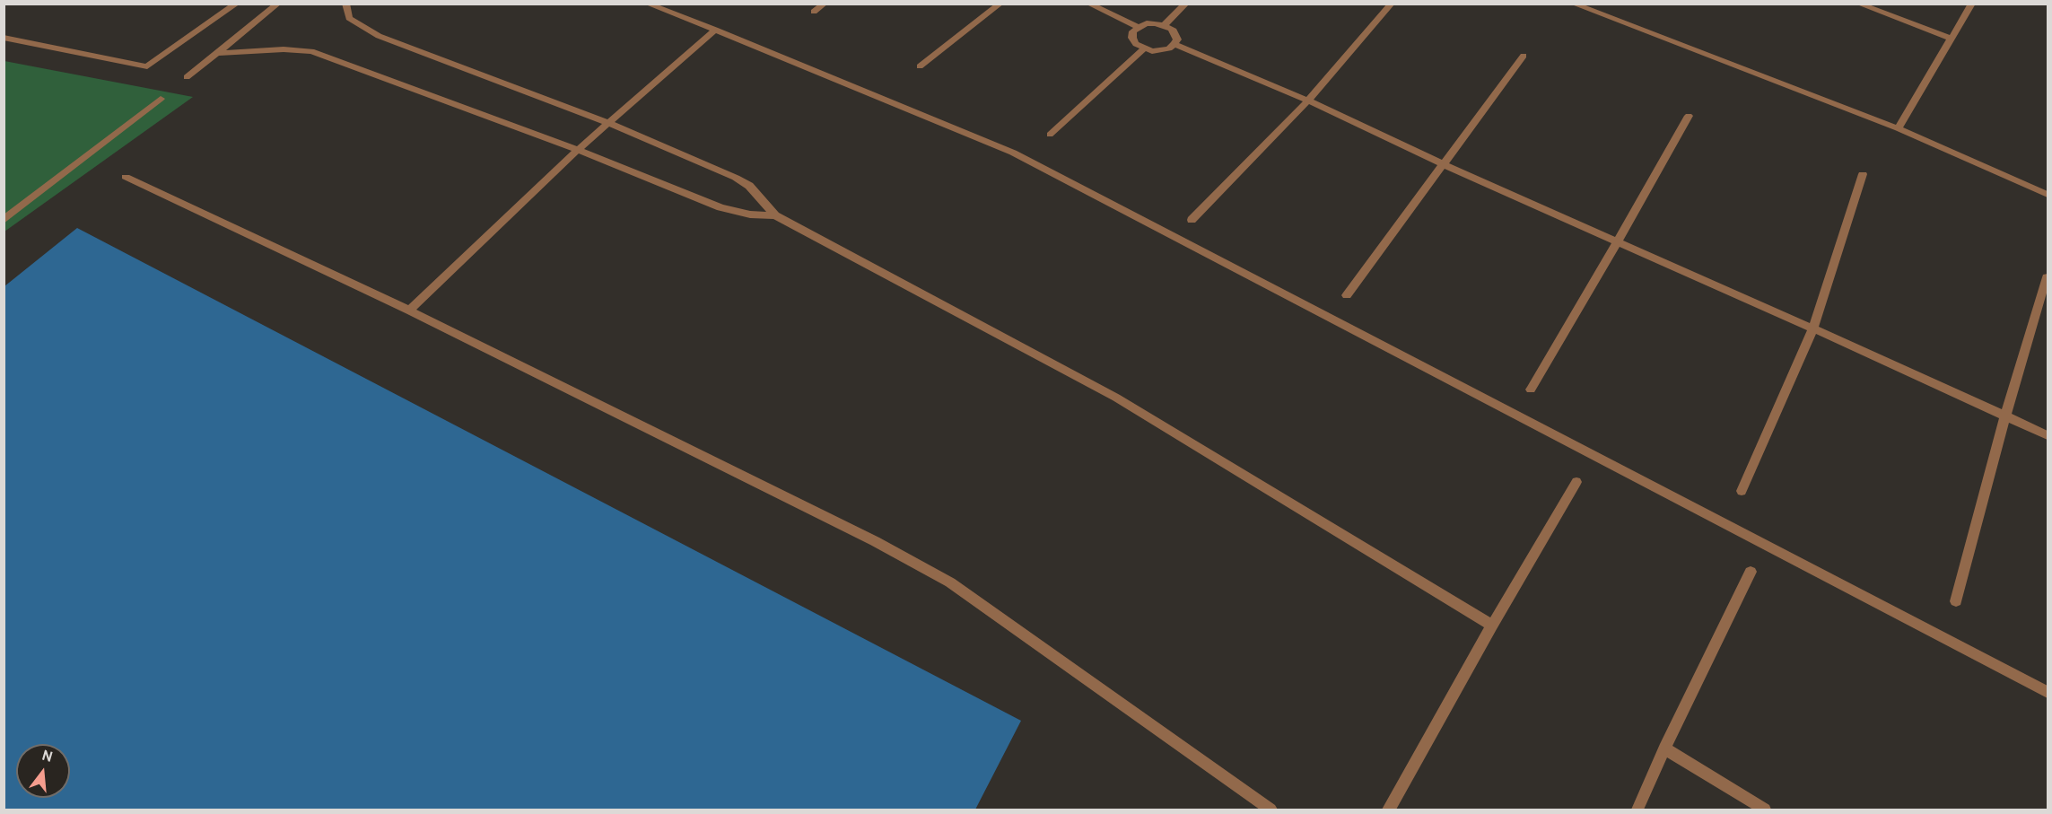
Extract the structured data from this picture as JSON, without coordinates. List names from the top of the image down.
{
  "north": "top"
}
